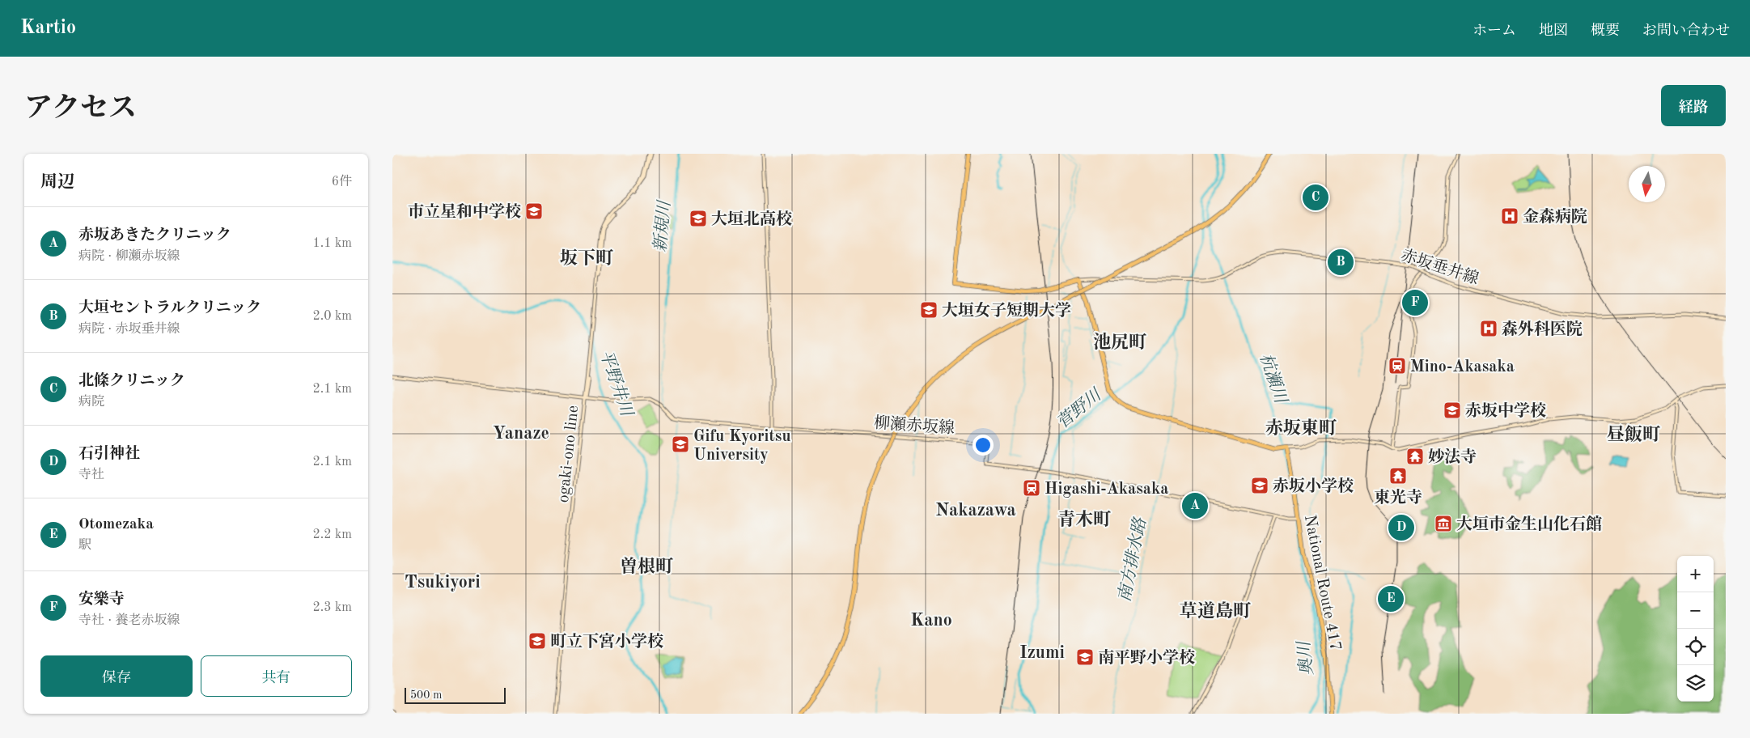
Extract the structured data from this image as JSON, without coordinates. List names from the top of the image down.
{
  "streets": {
    "highway": ["National Route 417"],
    "main road": ["赤坂垂井線", "柳瀬赤坂線", "ogaki-ono line"]
  },
  "crossings": [
    ["柳瀬赤坂線", "ogaki-ono line"],
    ["柳瀬赤坂線", "National Route 417"]
  ],
  "districts": [
    "坂下町",
    "池尻町",
    "赤坂東町",
    "Yanaze",
    "昼飯町",
    "Nakazawa",
    "青木町",
    "曽根町",
    "Tsukiyori",
    "草道島町",
    "Kano",
    "Izumi"
  ],
  "water": [
    "新規川",
    "杭瀬川",
    "平野井川",
    "菅野川",
    "南方排水路",
    "奥川"
  ],
  "places": {
    "school or university": [
      "市立星和中学校",
      "大垣北高校",
      "大垣女子短期大学",
      "赤坂中学校",
      "Gifu Kyoritsu University",
      "赤坂小学校",
      "町立下宮小学校",
      "南平野小学校"
    ],
    "hospital": ["金森病院", "森外科医院"],
    "station": ["Mino-Akasaka", "Higashi-Akasaka"],
    "temple": ["妙法寺", "東光寺"],
    "museum": ["大垣市金生山化石館"]
  },
  "scale_bar": "500 m",
  "north": "bottom",
  "page": {
    "header": "Kartio",
    "nav": [
      "ホーム",
      "地図",
      "概要",
      "お問い合わせ"
    ],
    "title": "アクセス",
    "buttons": [
      "経路",
      ["保存", "共有"]
    ],
    "heading": ["周辺", "6件"],
    "pins": [
      "C",
      "B",
      "F",
      "A",
      "D",
      "E"
    ],
    "list": [
      {
        "mark": "A",
        "name": "赤坂あきたクリニック",
        "note": "病院 · 柳瀬赤坂線",
        "value": "1.1 km"
      },
      {
        "mark": "B",
        "name": "大垣セントラルクリニック",
        "note": "病院 · 赤坂垂井線",
        "value": "2.0 km"
      },
      {
        "mark": "C",
        "name": "北條クリニック",
        "note": "病院",
        "value": "2.1 km"
      },
      {
        "mark": "D",
        "name": "石引神社",
        "note": "寺社",
        "value": "2.1 km"
      },
      {
        "mark": "E",
        "name": "Otomezaka",
        "note": "駅",
        "value": "2.2 km"
      },
      {
        "mark": "F",
        "name": "安樂寺",
        "note": "寺社 · 養老赤坂線",
        "value": "2.3 km"
      }
    ],
    "map_buttons": ["+", "−"],
    "scale": "500 m"
  }
}
